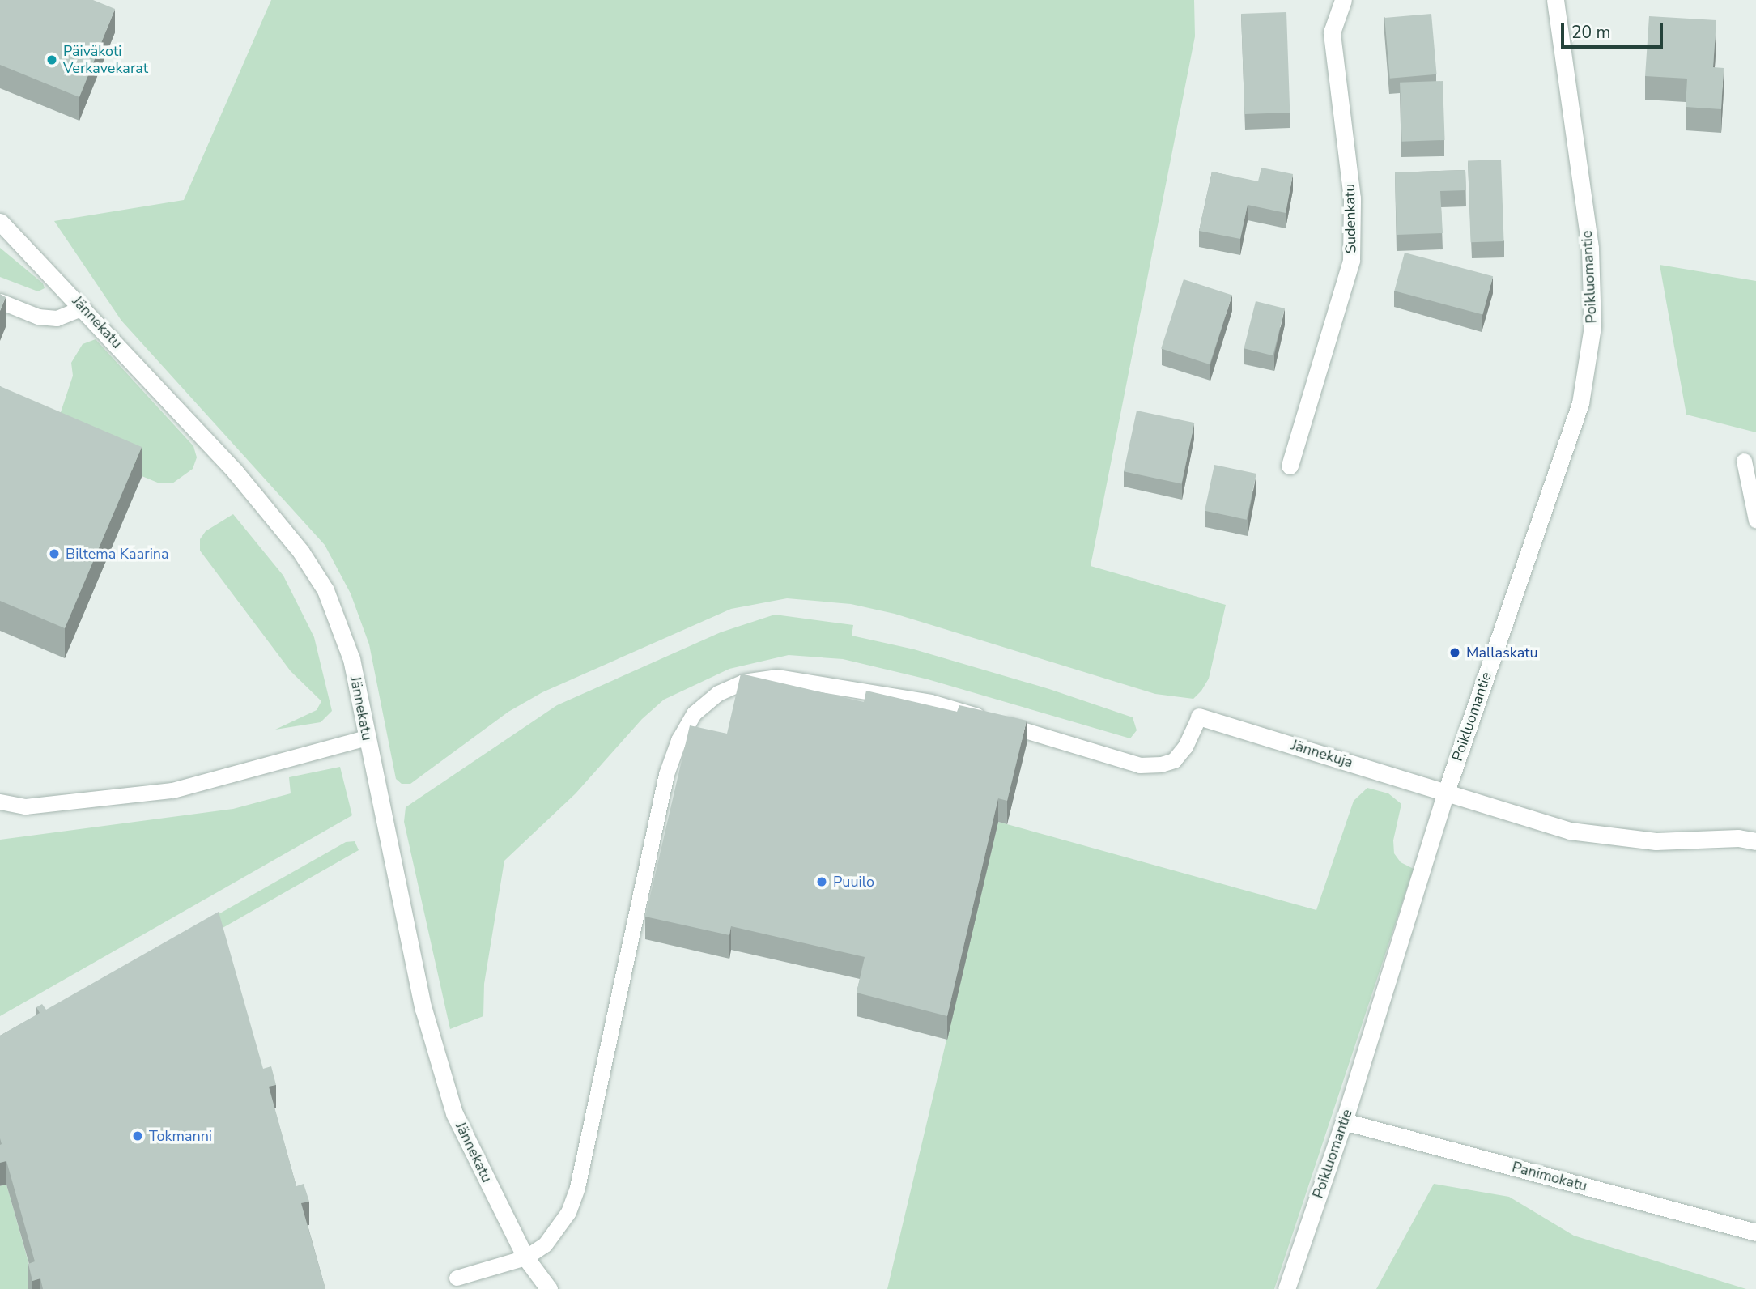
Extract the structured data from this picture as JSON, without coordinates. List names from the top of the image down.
{
  "streets": {
    "street": [
      "Sudenkatu",
      "Poikluomantie",
      "Jännekatu",
      "Jännekuja",
      "Panimokatu"
    ]
  },
  "crossings": [
    ["Poikluomantie", "Jännekuja"],
    ["Poikluomantie", "Panimokatu"]
  ],
  "places": [
    "Päiväkoti Verkavekarat",
    "Biltema Kaarina",
    "Mallaskatu",
    "Puuilo",
    "Tokmanni"
  ],
  "scale_bar": "20 m"
}
